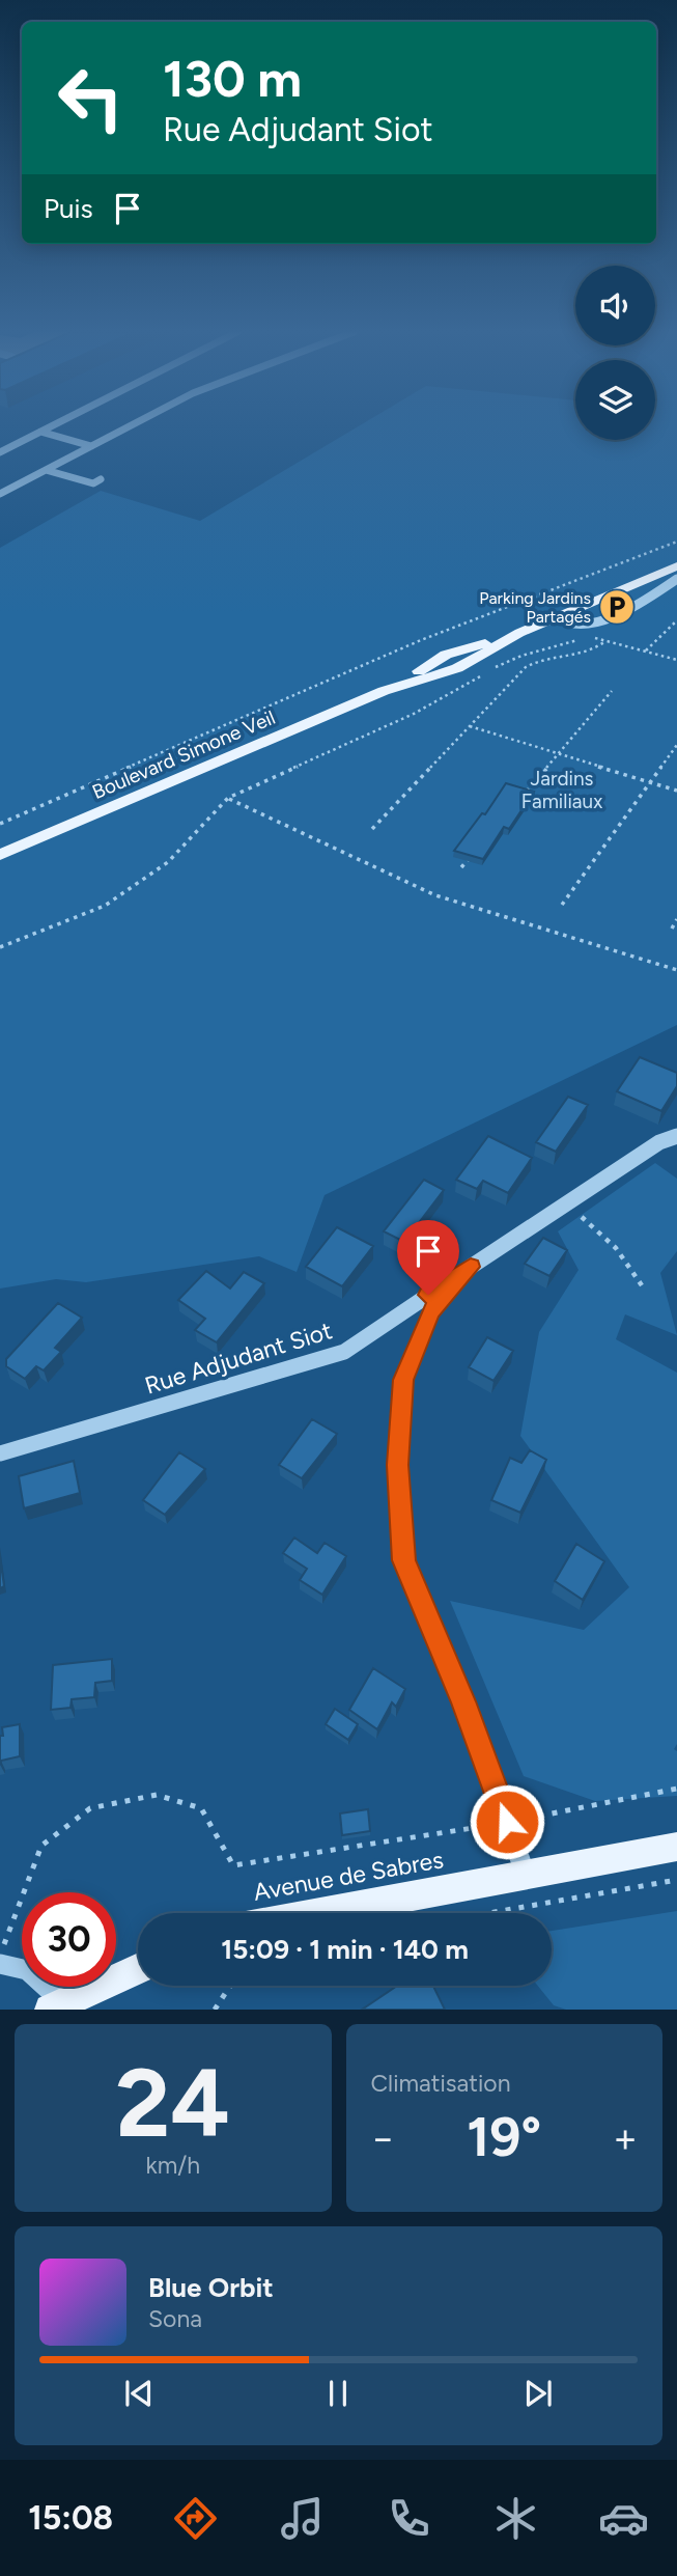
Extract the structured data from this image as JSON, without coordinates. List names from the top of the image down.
{
  "streets": {
    "main road": ["Boulevard Simone Veil", "Avenue de Sabres"],
    "street": ["Rue Adjudant Siot"]
  },
  "parks": ["Jardins Familiaux"],
  "places": {
    "parking": ["Parking Jardins Partagés"]
  },
  "page": {
    "turn": ["130 m", "Rue Adjudant Siot"],
    "then": "Puis",
    "limit": "30",
    "trip": "15:09 · 1 min · 140 m",
    "tile": [
      ["24", "km/h"],
      "Climatisation"
    ],
    "heat": ["−", "19°", "+"],
    "song": ["Blue Orbit", "Sona"],
    "tabs": "15:08"
  }
}
